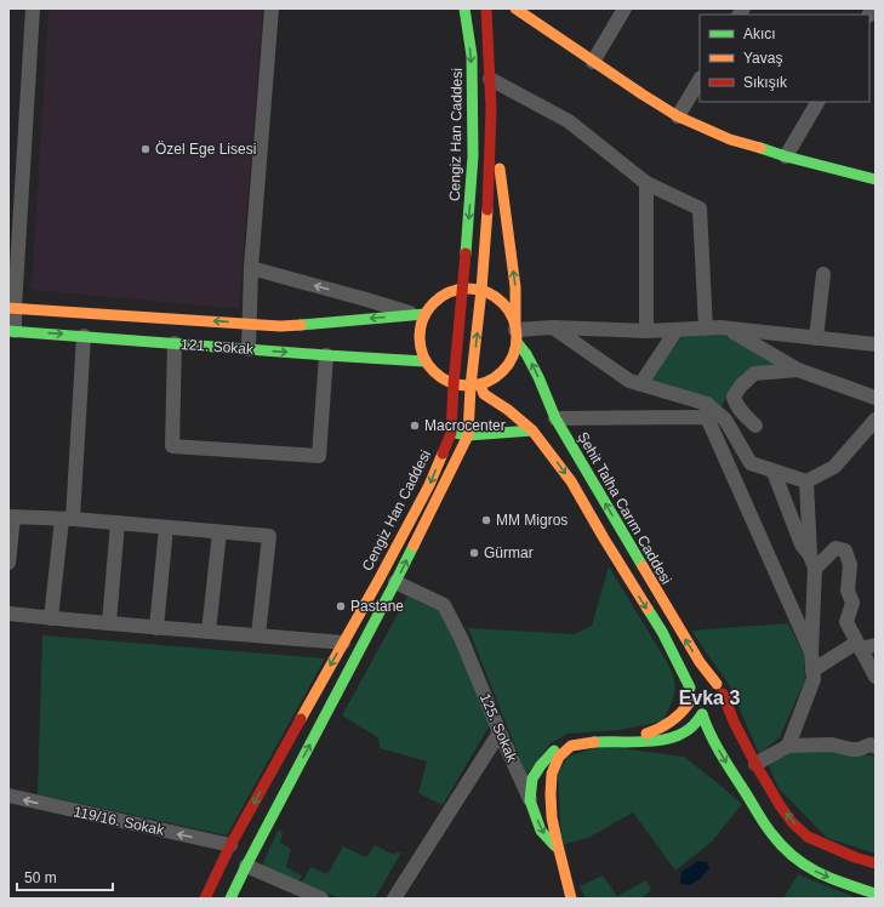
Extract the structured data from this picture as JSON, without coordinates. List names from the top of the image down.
{
  "streets": {
    "main road": [
      "Cengiz Han Caddesi",
      "121. Sokak",
      "Şehit Talha Carım Caddesi",
      "125. Sokak"
    ],
    "street": ["119/16. Sokak"]
  },
  "crossings": [
    ["Cengiz Han Caddesi", "125. Sokak"],
    ["Cengiz Han Caddesi", "119/16. Sokak"]
  ],
  "one_way": ["119/16. Sokak"],
  "districts": ["Evka 3"],
  "places": [
    "Özel Ege Lisesi",
    "Macrocenter",
    "MM Migros",
    "Gürmar",
    "Pastane"
  ],
  "legend": ["Akıcı", "Yavaş", "Sıkışık"],
  "scale_bar": "50 m"
}
